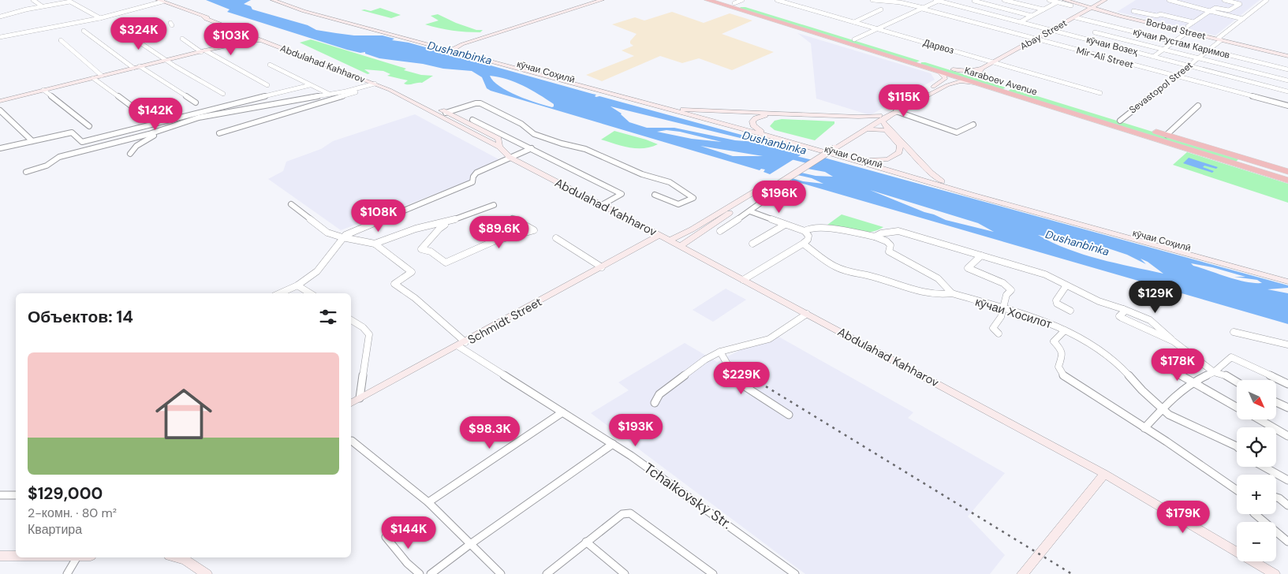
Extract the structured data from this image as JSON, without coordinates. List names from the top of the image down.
{
  "streets": {
    "highway": ["Karaboev Avenue"],
    "main road": [
      "Borbad Street",
      "Abay Street",
      "Abdulahad Kahharov",
      "кӯчаи Соҳилӣ",
      "Schmidt Street"
    ],
    "street": [
      "кӯчаи Рустам Каримов",
      "кӯчаи Возеҳ",
      "Дарвоз",
      "Mir-Ali Street",
      "Sevastopol Street",
      "кӯчаи Хосилот",
      "Tchaikovsky Str."
    ]
  },
  "crossings": [
    ["Borbad Street", "Abay Street"],
    ["Borbad Street", "Sevastopol Street"],
    ["Abay Street", "кӯчаи Рустам Каримов"],
    ["Abay Street", "кӯчаи Возеҳ"],
    ["Abay Street", "Дарвоз"],
    ["Abay Street", "Mir-Ali Street"],
    ["Abay Street", "Karaboev Avenue"],
    ["кӯчаи Рустам Каримов", "Sevastopol Street"],
    ["кӯчаи Возеҳ", "Sevastopol Street"],
    ["Mir-Ali Street", "Sevastopol Street"],
    ["Abdulahad Kahharov", "Schmidt Street"],
    ["Karaboev Avenue", "Sevastopol Street"],
    ["Schmidt Street", "Tchaikovsky Str."]
  ],
  "water": ["Dushanbinka"],
  "north": "bottom right",
  "page": {
    "price": [
      "$324K",
      "$103K",
      "$115K",
      "$142K",
      "$196K",
      "$108K",
      "$89.6K",
      "$129K",
      "$178K",
      "$229K",
      "$193K",
      "$98.3K",
      "$179K",
      "$144K"
    ],
    "heading": "Объектов: 14",
    "list": [
      {
        "name": "$129,000",
        "note": "2-комн. · 80 m² · Квартира"
      }
    ],
    "map_buttons": ["+", "−"]
  }
}
